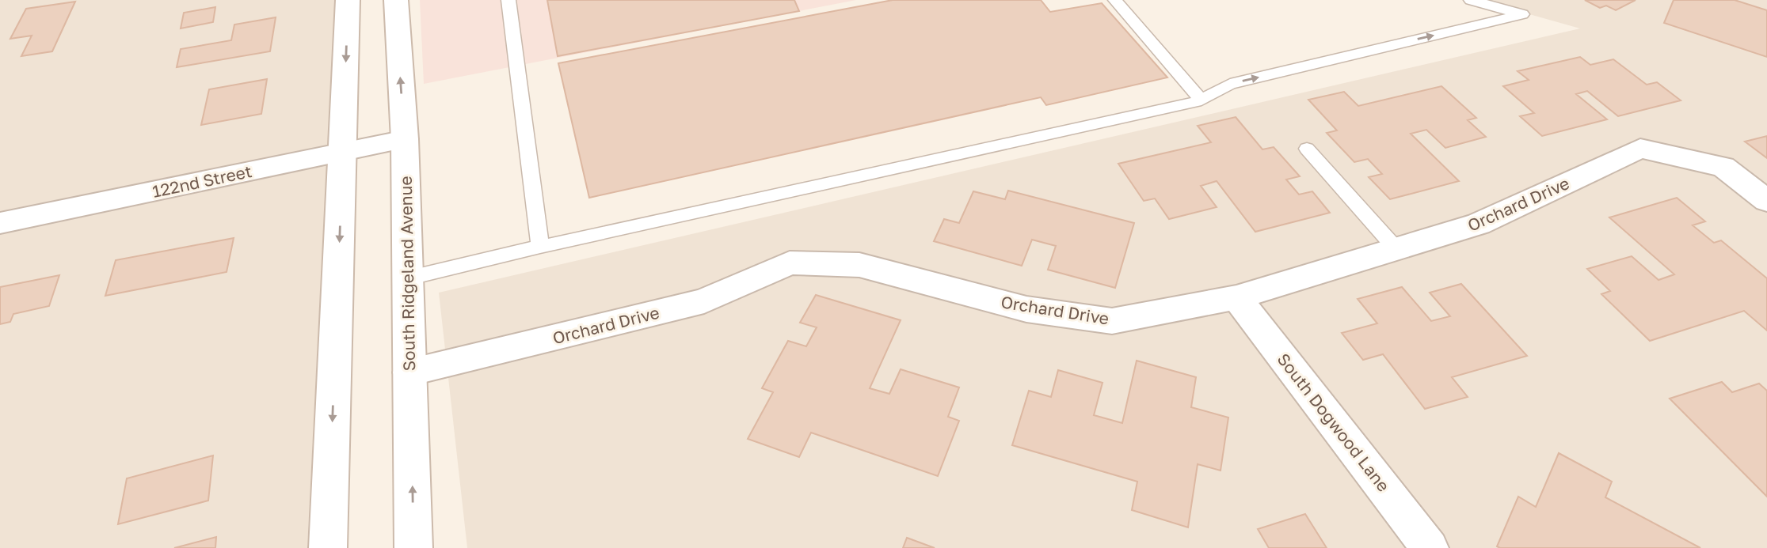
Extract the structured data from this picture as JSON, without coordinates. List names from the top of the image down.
{
  "streets": {
    "street": [
      "122nd Street",
      "Orchard Drive",
      "South Ridgeland Avenue",
      "South Dogwood Lane"
    ]
  },
  "crossings": [
    ["122nd Street", "South Ridgeland Avenue"],
    ["Orchard Drive", "South Ridgeland Avenue"],
    ["Orchard Drive", "South Dogwood Lane"]
  ]
}
